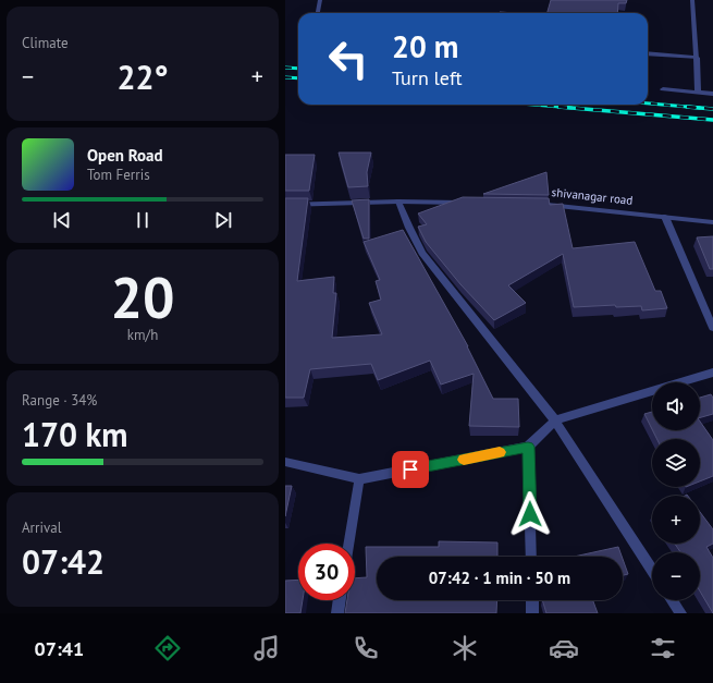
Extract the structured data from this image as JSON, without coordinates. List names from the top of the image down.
{
  "streets": {
    "street": ["shivanagar road"]
  },
  "page": {
    "tile": [
      "Climate",
      ["20", "km/h"],
      ["Range · 34%", "170 km"],
      ["Arrival", "07:42"]
    ],
    "turn": ["20 m", "Turn left"],
    "heat": ["−", "22°", "+"],
    "song": ["Open Road", "Tom Ferris"],
    "map_buttons": ["+", "−"],
    "limit": "30",
    "trip": "07:42 · 1 min · 50 m",
    "tabs": "07:41"
  }
}
